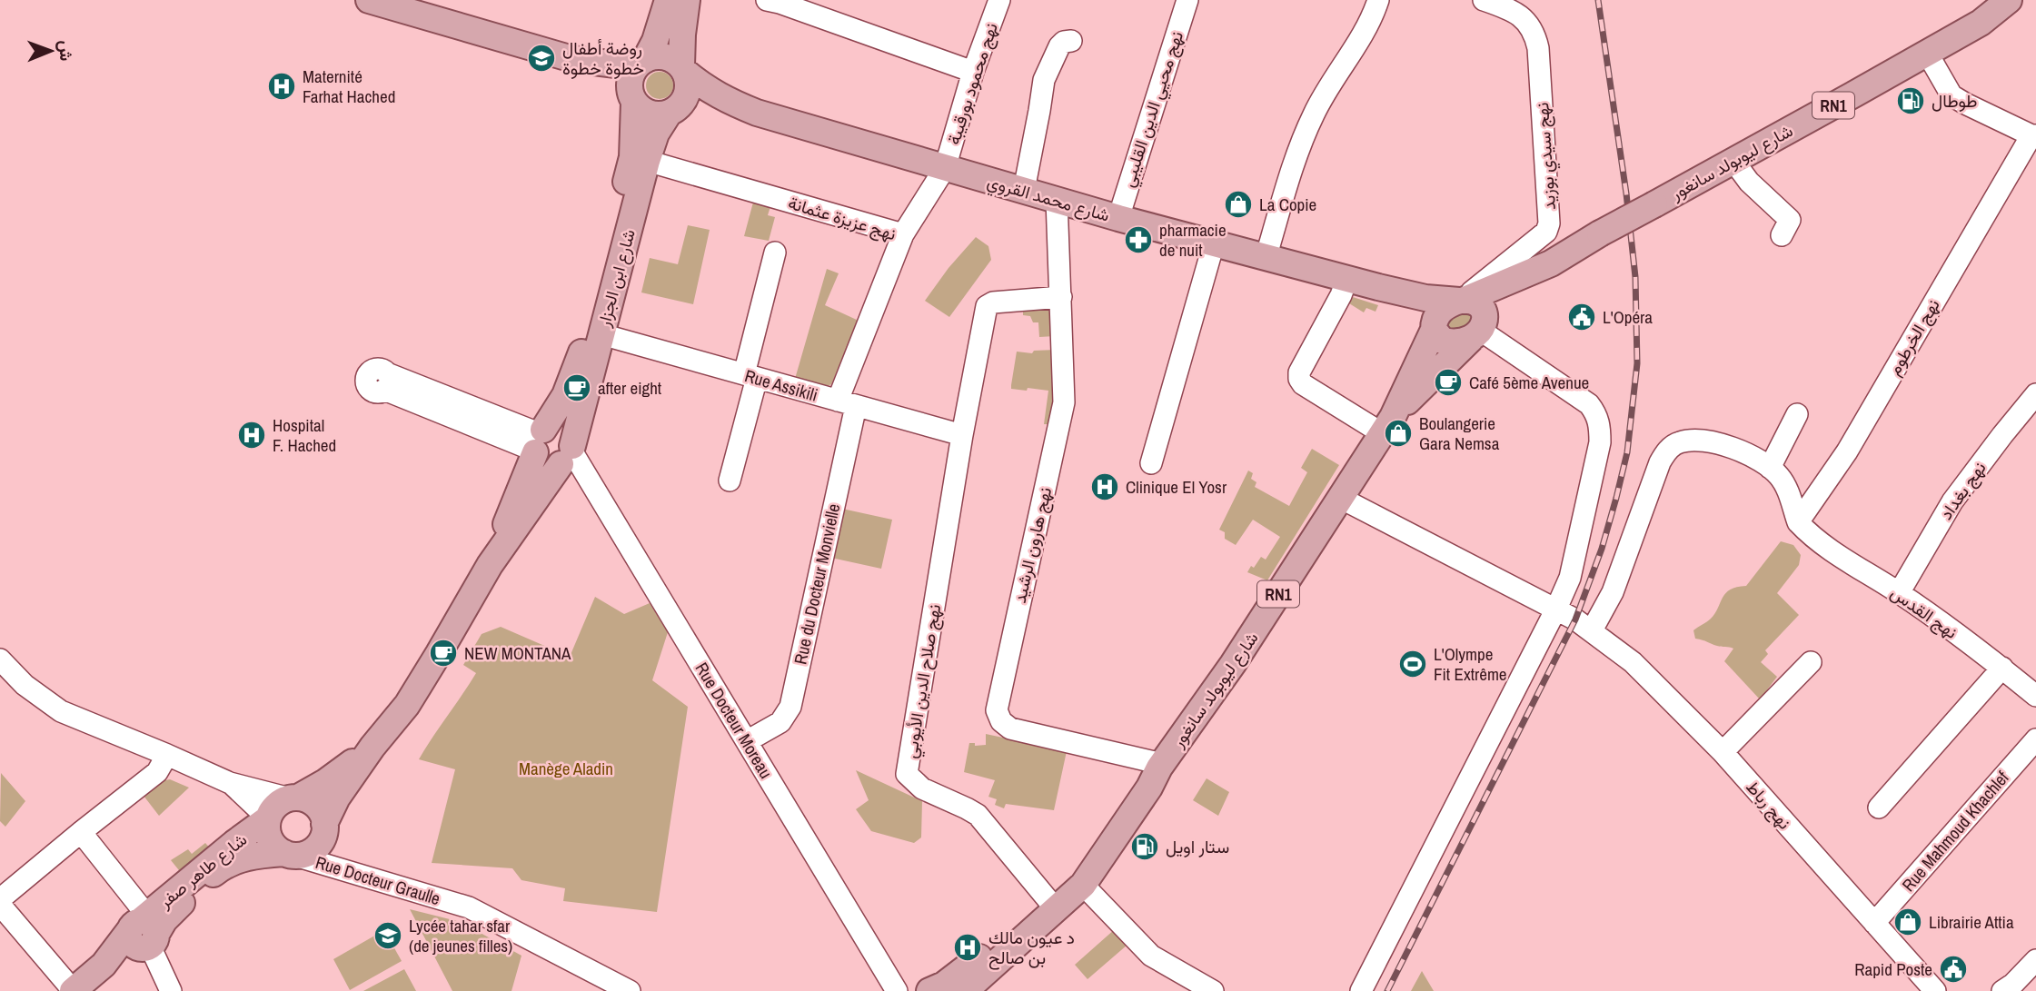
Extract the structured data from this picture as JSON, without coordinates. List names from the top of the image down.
{
  "streets": {
    "main road": [
      "RN1",
      "شارع ليوبولد سانغور",
      "شارع محمد القروي",
      "شارع ابن الجزار",
      "شارع طاهر صفر"
    ],
    "street": [
      "نهج محمود بورقيبة",
      "نهج محيي الدين القليبي",
      "نهج سيدي بوزيد",
      "نهج عزيزة عثمانة",
      "نهج الخرطوم",
      "Rue Assikili",
      "نهج بغداد",
      "نهج هارون الرشيد",
      "Rue du Docteur Monvielle",
      "نهج القدس",
      "نهج صلاح الدين الأيوبي",
      "Rue Docteur Moreau",
      "نهج رباط",
      "Rue Mahmoud Khachlef",
      "Rue Docteur Graulle"
    ]
  },
  "crossings": [
    ["نهج محمود بورقيبة", "شارع محمد القروي"],
    ["نهج محمود بورقيبة", "نهج عزيزة عثمانة"],
    ["نهج محيي الدين القليبي", "شارع محمد القروي"],
    ["نهج سيدي بوزيد", "شارع ليوبولد سانغور"],
    ["نهج سيدي بوزيد", "شارع محمد القروي"],
    ["شارع ليوبولد سانغور", "شارع محمد القروي"],
    ["شارع ليوبولد سانغور", "نهج هارون الرشيد"],
    ["شارع ليوبولد سانغور", "نهج صلاح الدين الأيوبي"],
    ["شارع ليوبولد سانغور", "نهج رباط"],
    ["شارع محمد القروي", "شارع ابن الجزار"],
    ["شارع محمد القروي", "نهج هارون الرشيد"],
    ["نهج عزيزة عثمانة", "شارع ابن الجزار"],
    ["نهج عزيزة عثمانة", "Rue Assikili"],
    ["نهج عزيزة عثمانة", "Rue du Docteur Monvielle"],
    ["شارع ابن الجزار", "Rue Assikili"],
    ["شارع ابن الجزار", "Rue Docteur Moreau"],
    ["شارع ابن الجزار", "شارع طاهر صفر"],
    ["شارع ابن الجزار", "Rue Docteur Graulle"],
    ["نهج الخرطوم", "نهج القدس"],
    ["Rue Assikili", "Rue du Docteur Monvielle"],
    ["Rue Assikili", "نهج صلاح الدين الأيوبي"],
    ["نهج بغداد", "نهج القدس"],
    ["Rue du Docteur Monvielle", "Rue Docteur Moreau"],
    ["نهج رباط", "Rue Mahmoud Khachlef"],
    ["شارع طاهر صفر", "Rue Docteur Graulle"]
  ],
  "parks": ["Manège Aladin"],
  "places": {
    "school or university": ["روضة أطفال خطوة خطوة", "Lycée tahar sfar (de jeunes filles)"],
    "hospital": [
      "Maternité Farhat Hached",
      "Hospital F. Hached",
      "Clinique El Yosr",
      "د عيون مالك بن صالح"
    ],
    "fuel station": ["طوطال", "ستار اويل"],
    "shop": ["La Copie", "Boulangerie Gara Nemsa", "Librairie Attia"],
    "pharmacy": ["pharmacie de nuit"],
    "public building": ["L'Opéra", "Rapid Poste"],
    "cafe": ["Café 5ème Avenue", "after eight", "NEW MONTANA"],
    "sports": ["L'Olympe Fit Extrême"]
  },
  "north": "right"
}
